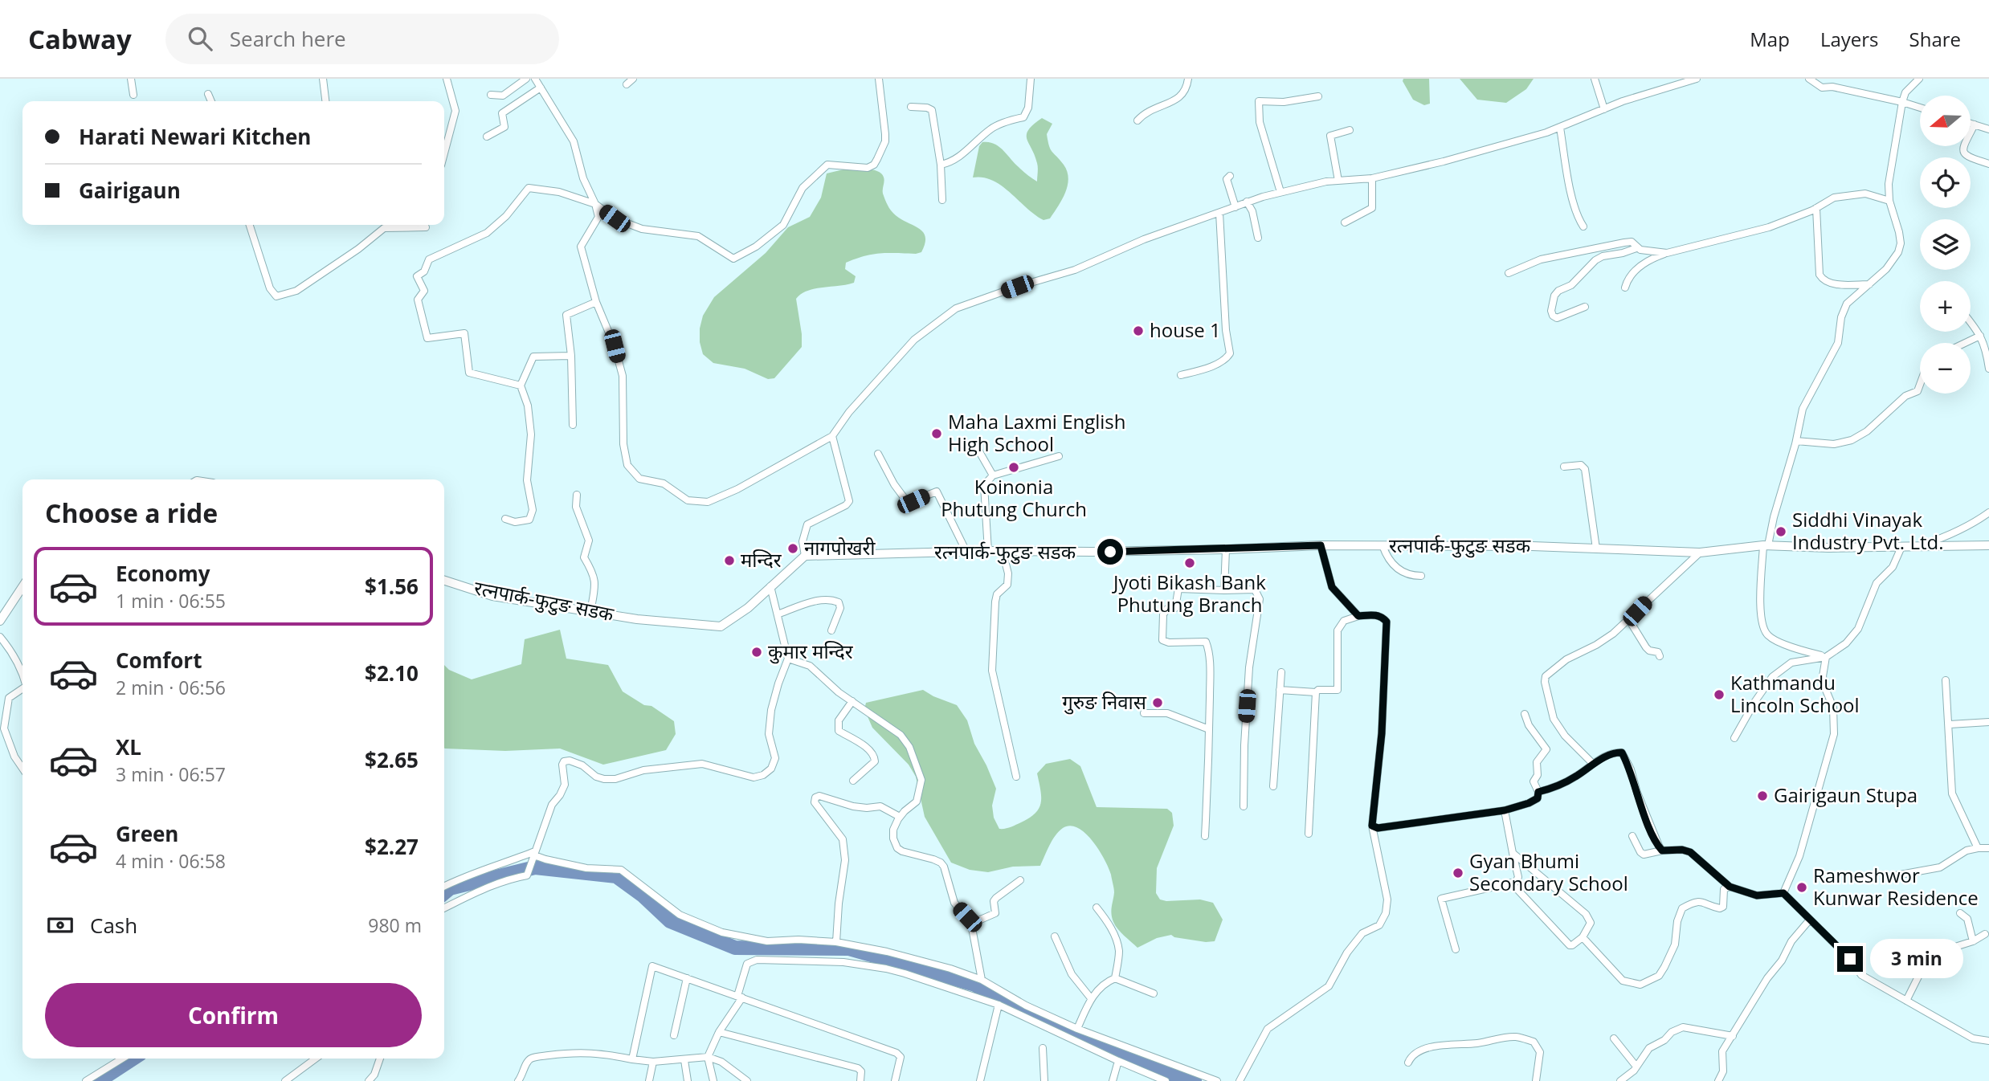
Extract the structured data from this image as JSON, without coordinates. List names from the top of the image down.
{
  "streets": {
    "street": ["रत्नपार्क-फुटुङ सडक"]
  },
  "places": [
    "house 1",
    "Maha Laxmi English High School",
    "Koinonia Phutung Church",
    "Siddhi Vinayak Industry Pvt. Ltd.",
    "नागपोखरी",
    "मन्दिर",
    "Jyoti Bikash Bank Phutung Branch",
    "कुमार मन्दिर",
    "Kathmandu Lincoln School",
    "गुरुङ निवास",
    "Gairigaun Stupa",
    "Gyan Bhumi Secondary School",
    "Rameshwor Kunwar Residence"
  ],
  "north": "left",
  "page": {
    "header": "Cabway",
    "search": "Search here",
    "nav": ["Map", "Layers", "Share"],
    "map_buttons": ["+", "−"],
    "banner": ["Harati Newari Kitchen", "Gairigaun"],
    "heading": "Choose a ride",
    "list": [
      {
        "name": "Economy",
        "note": "1 min · 06:55",
        "value": "$1.56"
      },
      {
        "name": "Comfort",
        "note": "2 min · 06:56",
        "value": "$2.10"
      },
      {
        "name": "XL",
        "note": "3 min · 06:57",
        "value": "$2.65"
      },
      {
        "name": "Green",
        "note": "4 min · 06:58",
        "value": "$2.27"
      }
    ],
    "pay": ["Cash", "980 m"],
    "bubble": "3 min",
    "buttons": "Confirm"
  }
}
